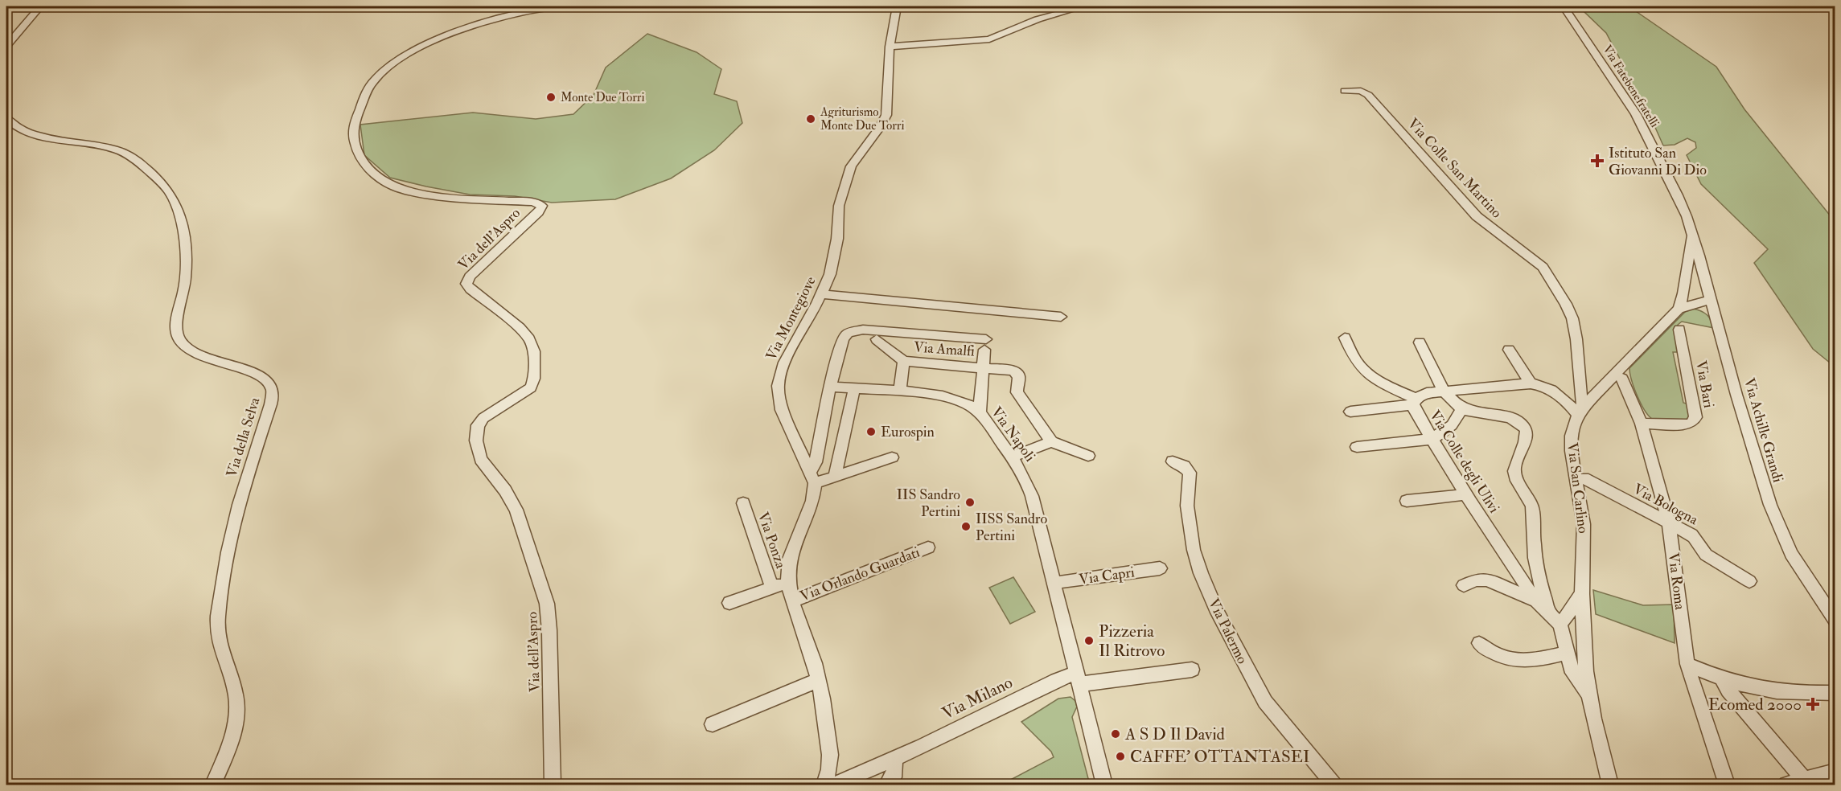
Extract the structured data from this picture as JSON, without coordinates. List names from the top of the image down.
{
  "streets": {
    "street": [
      "Via Fatebenefratelli",
      "Via Colle San Martino",
      "Via dell'Aspro",
      "Via Montegiove",
      "Via Amalfi",
      "Via Bari",
      "Via Achille Grandi",
      "Via Napoli",
      "Via della Selva",
      "Via Colle degli Ulivi",
      "Via San Carlino",
      "Via Bologna",
      "Via Ponza",
      "Via Orlando Guardati",
      "Via Capri",
      "Via Roma",
      "Via Palermo",
      "Via Milano"
    ]
  },
  "crossings": [
    ["Via Fatebenefratelli", "Via Achille Grandi"],
    ["Via Colle San Martino", "Via Colle degli Ulivi"],
    ["Via Colle San Martino", "Via San Carlino"],
    ["Via Amalfi", "Via Napoli"],
    ["Via Bari", "Via Roma"],
    ["Via Napoli", "Via Capri"],
    ["Via Napoli", "Via Milano"],
    ["Via Colle degli Ulivi", "Via San Carlino"],
    ["Via Bologna", "Via Roma"]
  ],
  "places": {
    "other": [
      "Monte Due Torri",
      "Agriturismo Monte Due Torri",
      "Eurospin",
      "IIS Sandro Pertini",
      "IISS Sandro Pertini",
      "Pizzeria Il Ritrovo",
      "A S D Il David",
      "CAFFE' OTTANTASEI"
    ],
    "health": ["Istituto San Giovanni Di Dio", "Ecomed 2000"]
  }
}
